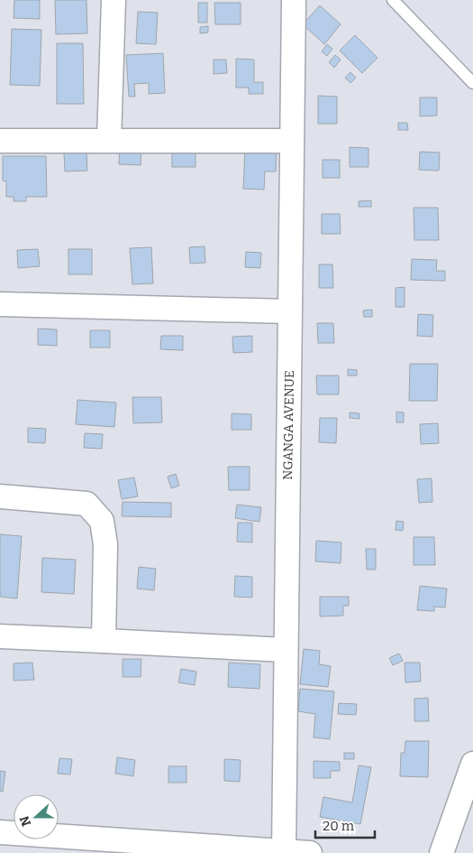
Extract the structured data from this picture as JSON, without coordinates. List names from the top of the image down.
{
  "streets": {
    "street": ["NGANGA AVENUE"]
  },
  "scale_bar": "20 m",
  "north": "left"
}
